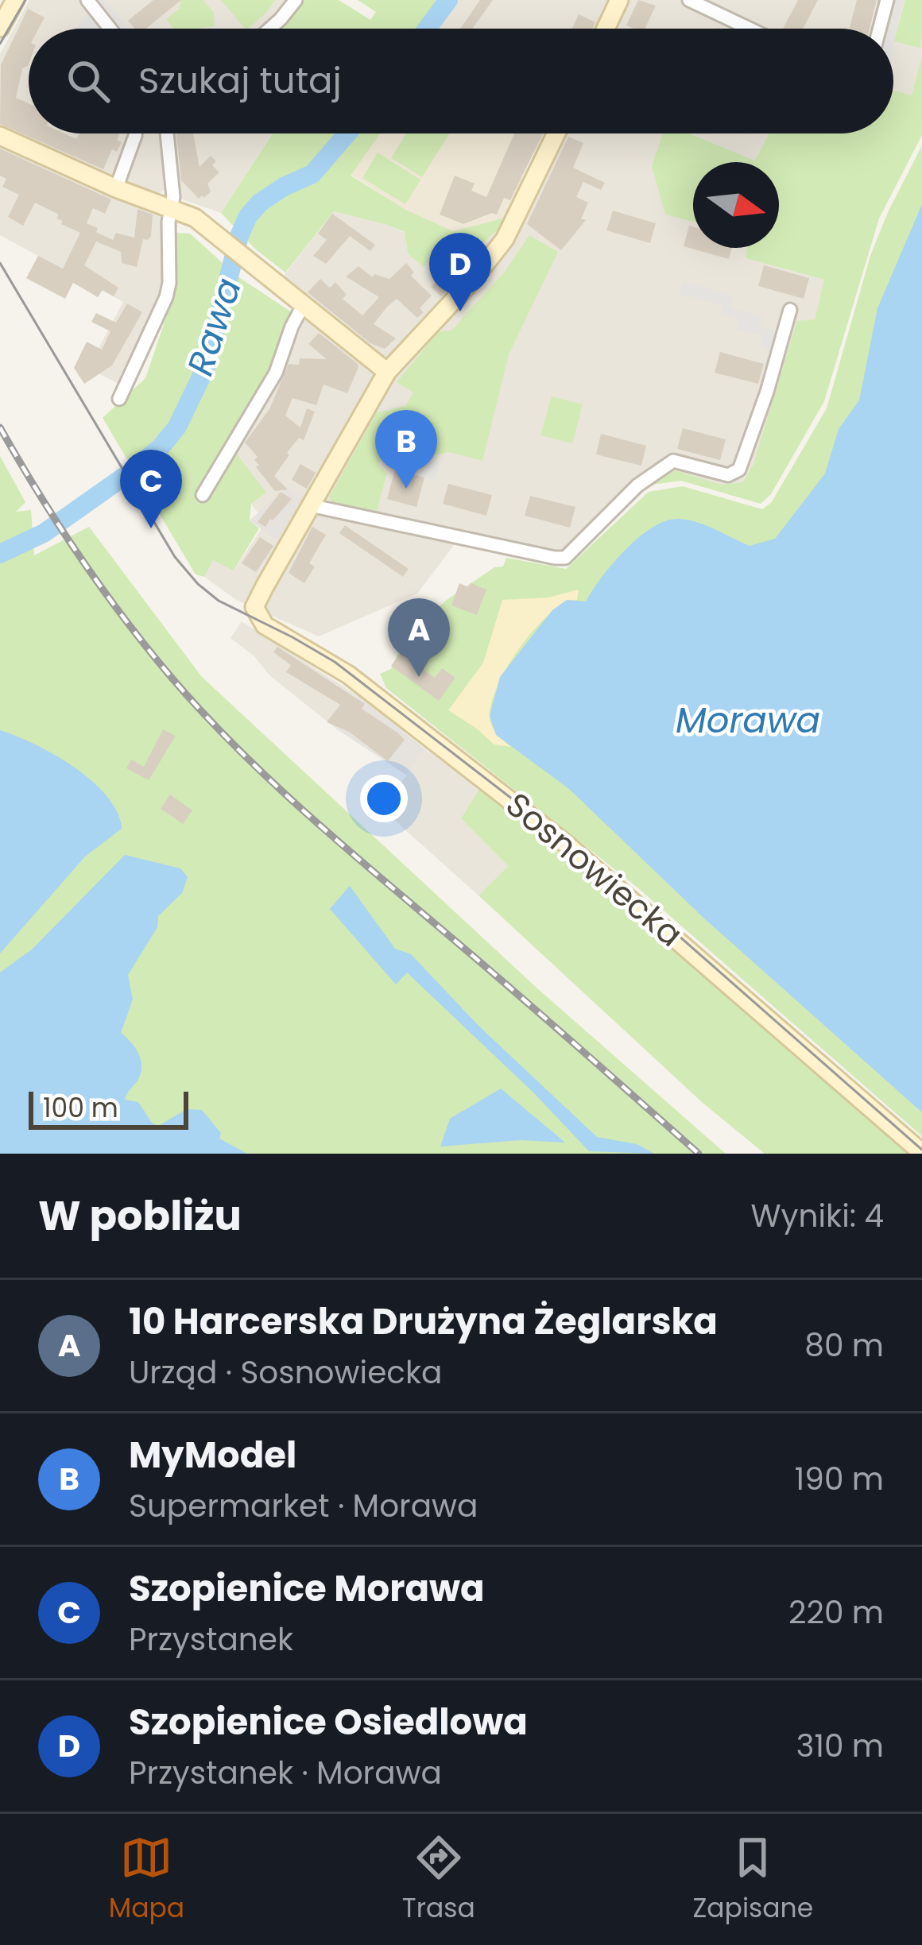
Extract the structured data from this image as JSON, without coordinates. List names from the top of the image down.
{
  "streets": {
    "street": ["Sosnowiecka"]
  },
  "water": ["Rawa", "Morawa"],
  "scale_bar": "100 m",
  "north": "right",
  "page": {
    "search": "Szukaj tutaj",
    "pins": [
      "D",
      "B",
      "C",
      "A"
    ],
    "scale": "100 m",
    "heading": ["W pobliżu", "Wyniki: 4"],
    "list": [
      {
        "mark": "A",
        "name": "10 Harcerska Drużyna Żeglarska",
        "note": "Urząd · Sosnowiecka",
        "value": "80 m"
      },
      {
        "mark": "B",
        "name": "MyModel",
        "note": "Supermarket · Morawa",
        "value": "190 m"
      },
      {
        "mark": "C",
        "name": "Szopienice Morawa",
        "note": "Przystanek",
        "value": "220 m"
      },
      {
        "mark": "D",
        "name": "Szopienice Osiedlowa",
        "note": "Przystanek · Morawa",
        "value": "310 m"
      }
    ],
    "nav": ["Mapa", "Trasa", "Zapisane"]
  }
}
